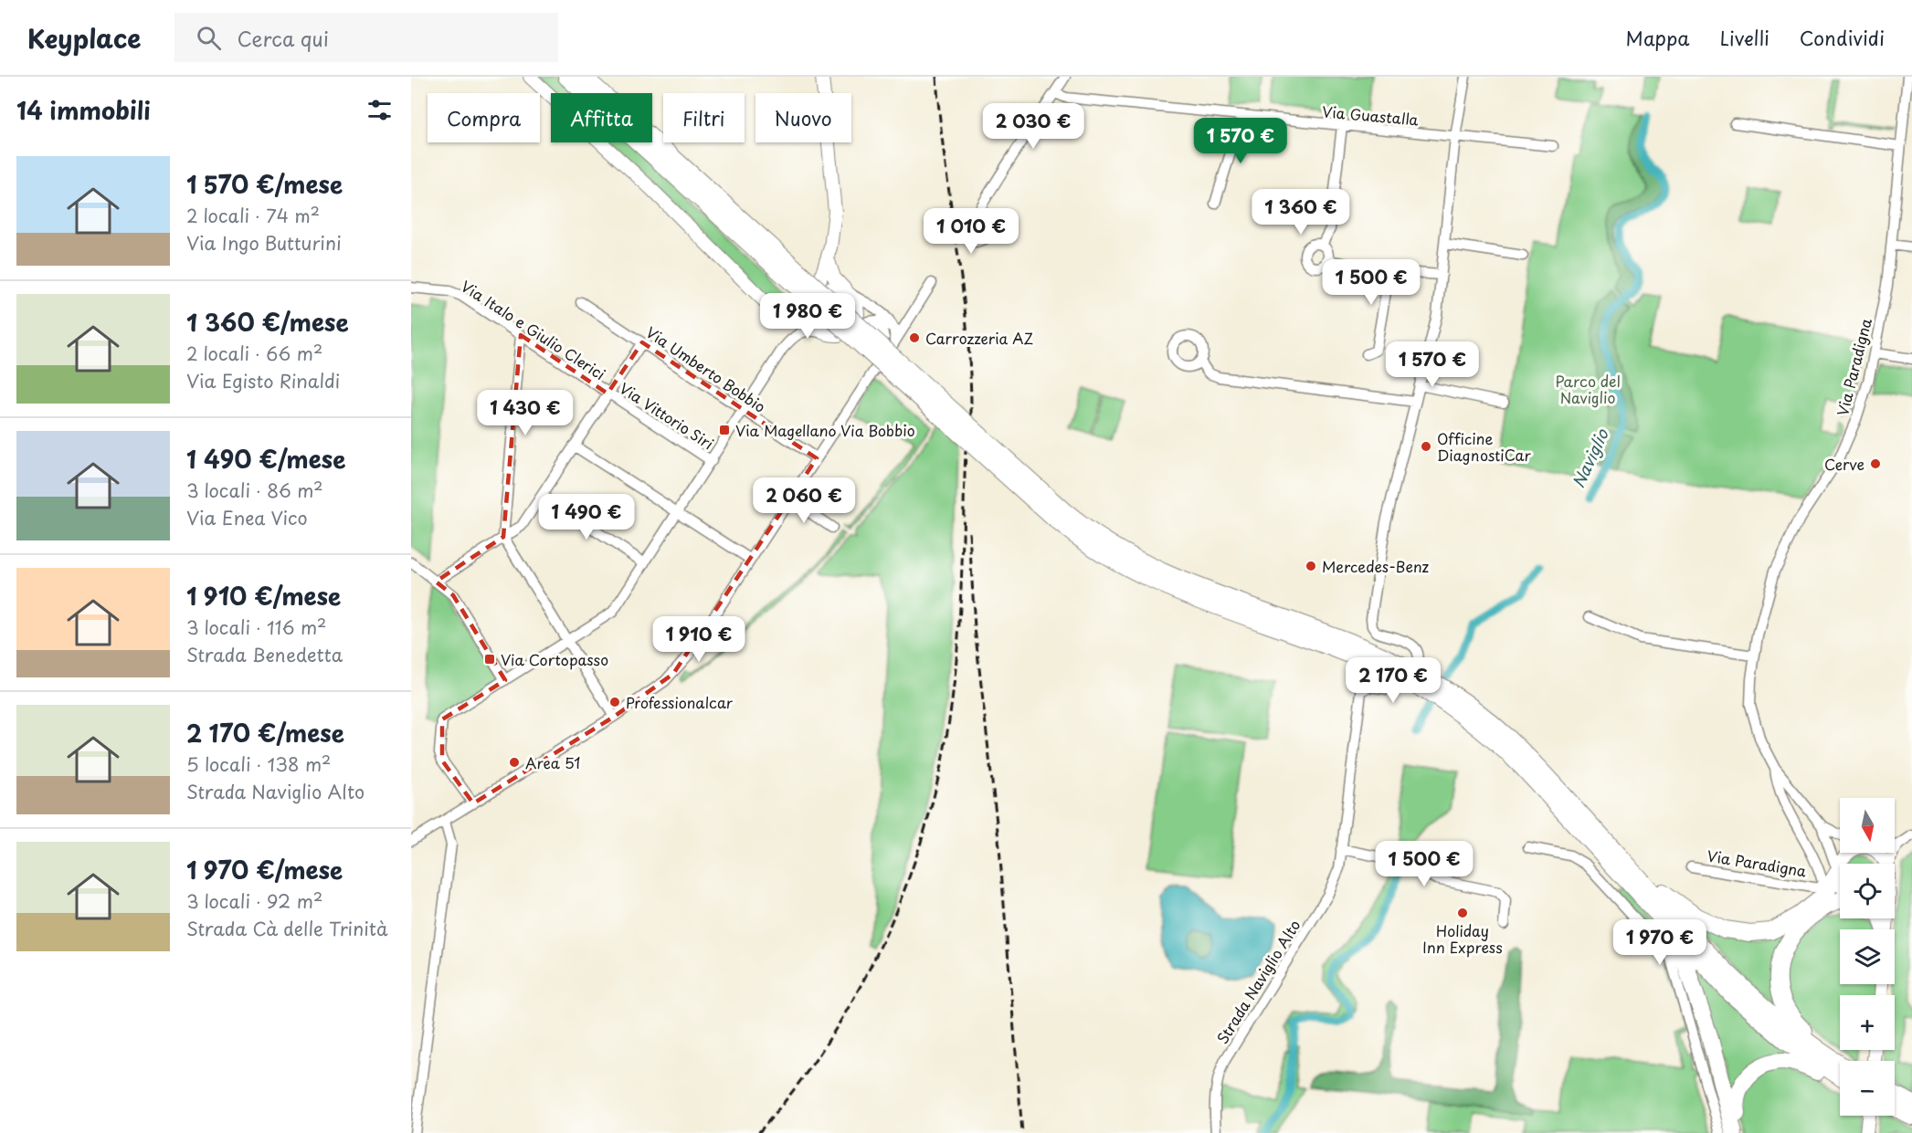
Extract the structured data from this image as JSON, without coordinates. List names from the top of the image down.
{
  "streets": {
    "street": [
      "Via Guastalla",
      "Via Italo e Giulio Clerici",
      "Via Paradigna",
      "Via Umberto Bobbio",
      "Via Vittorio Siri",
      "Strada Naviglio Alto"
    ]
  },
  "crossings": [
    ["Via Italo e Giulio Clerici", "Via Vittorio Siri"]
  ],
  "water": ["Naviglio"],
  "parks": ["Parco del Naviglio"],
  "places": {
    "other": [
      "Carrozzeria AZ",
      "Officine DiagnostiCar",
      "Cerve",
      "Mercedes-Benz",
      "Professionalcar",
      "Area 51",
      "Holiday Inn Express"
    ],
    "transit": ["Via Magellano Via Bobbio", "Via Cortopasso"]
  },
  "north": "bottom",
  "page": {
    "header": "Keyplace",
    "search": "Cerca qui",
    "nav": ["Mappa", "Livelli", "Condividi"],
    "heading": "14 immobili",
    "chip": [
      "Compra",
      "Affitta",
      "Filtri",
      "Nuovo"
    ],
    "price": [
      "2 030 €",
      "1 570 €",
      "1 360 €",
      "1 010 €",
      "1 500 €",
      "1 980 €",
      "1 570 €",
      "1 430 €",
      "2 060 €",
      "1 490 €",
      "1 910 €",
      "2 170 €",
      "1 500 €",
      "1 970 €"
    ],
    "list": [
      {
        "name": "1 570 €/mese",
        "note": "2 locali · 74 m² · Via Ingo Butturini"
      },
      {
        "name": "1 360 €/mese",
        "note": "2 locali · 66 m² · Via Egisto Rinaldi"
      },
      {
        "name": "1 490 €/mese",
        "note": "3 locali · 86 m² · Via Enea Vico"
      },
      {
        "name": "1 910 €/mese",
        "note": "3 locali · 116 m² · Strada Benedetta"
      },
      {
        "name": "2 170 €/mese",
        "note": "5 locali · 138 m² · Strada Naviglio Alto"
      },
      {
        "name": "1 970 €/mese",
        "note": "3 locali · 92 m² · Strada Cà delle Trinità"
      }
    ],
    "map_buttons": ["+", "−"]
  }
}
